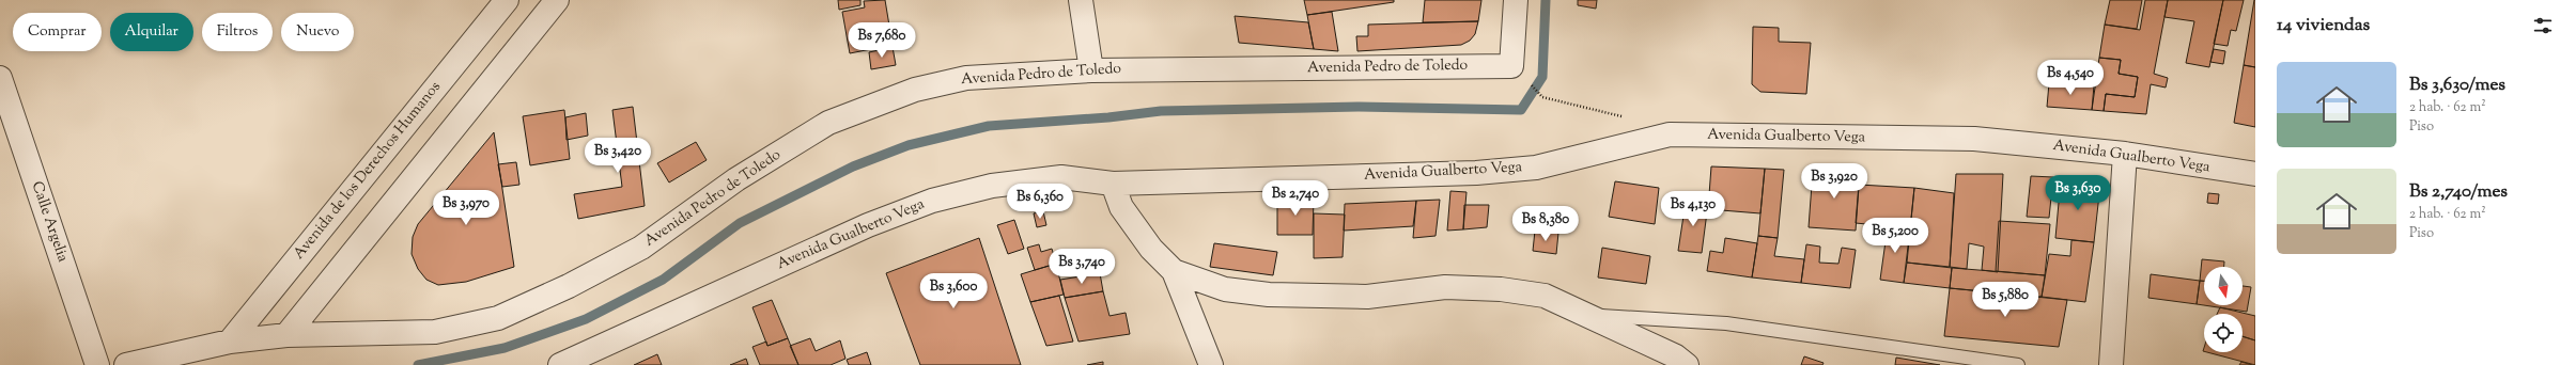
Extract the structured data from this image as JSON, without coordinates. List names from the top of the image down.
{
  "streets": {
    "street": [
      "Avenida Pedro de Toledo",
      "Avenida Gualberto Vega",
      "Avenida de los Derechos Humanos",
      "Calle Argelia"
    ]
  },
  "crossings": [
    ["Avenida Pedro de Toledo", "Avenida de los Derechos Humanos"]
  ],
  "north": "bottom",
  "page": {
    "heading": "14 viviendas",
    "chip": [
      "Comprar",
      "Alquilar",
      "Filtros",
      "Nuevo"
    ],
    "price": [
      "Bs 7,680",
      "Bs 4,540",
      "Bs 3,420",
      "Bs 3,920",
      "Bs 3,630",
      "Bs 2,740",
      "Bs 6,360",
      "Bs 3,970",
      "Bs 4,130",
      "Bs 8,380",
      "Bs 5,200",
      "Bs 3,740",
      "Bs 3,600",
      "Bs 5,880"
    ],
    "list": [
      {
        "name": "Bs 3,630/mes",
        "note": "2 hab. · 62 m² · Piso"
      },
      {
        "name": "Bs 2,740/mes",
        "note": "2 hab. · 62 m² · Piso"
      }
    ]
  }
}
